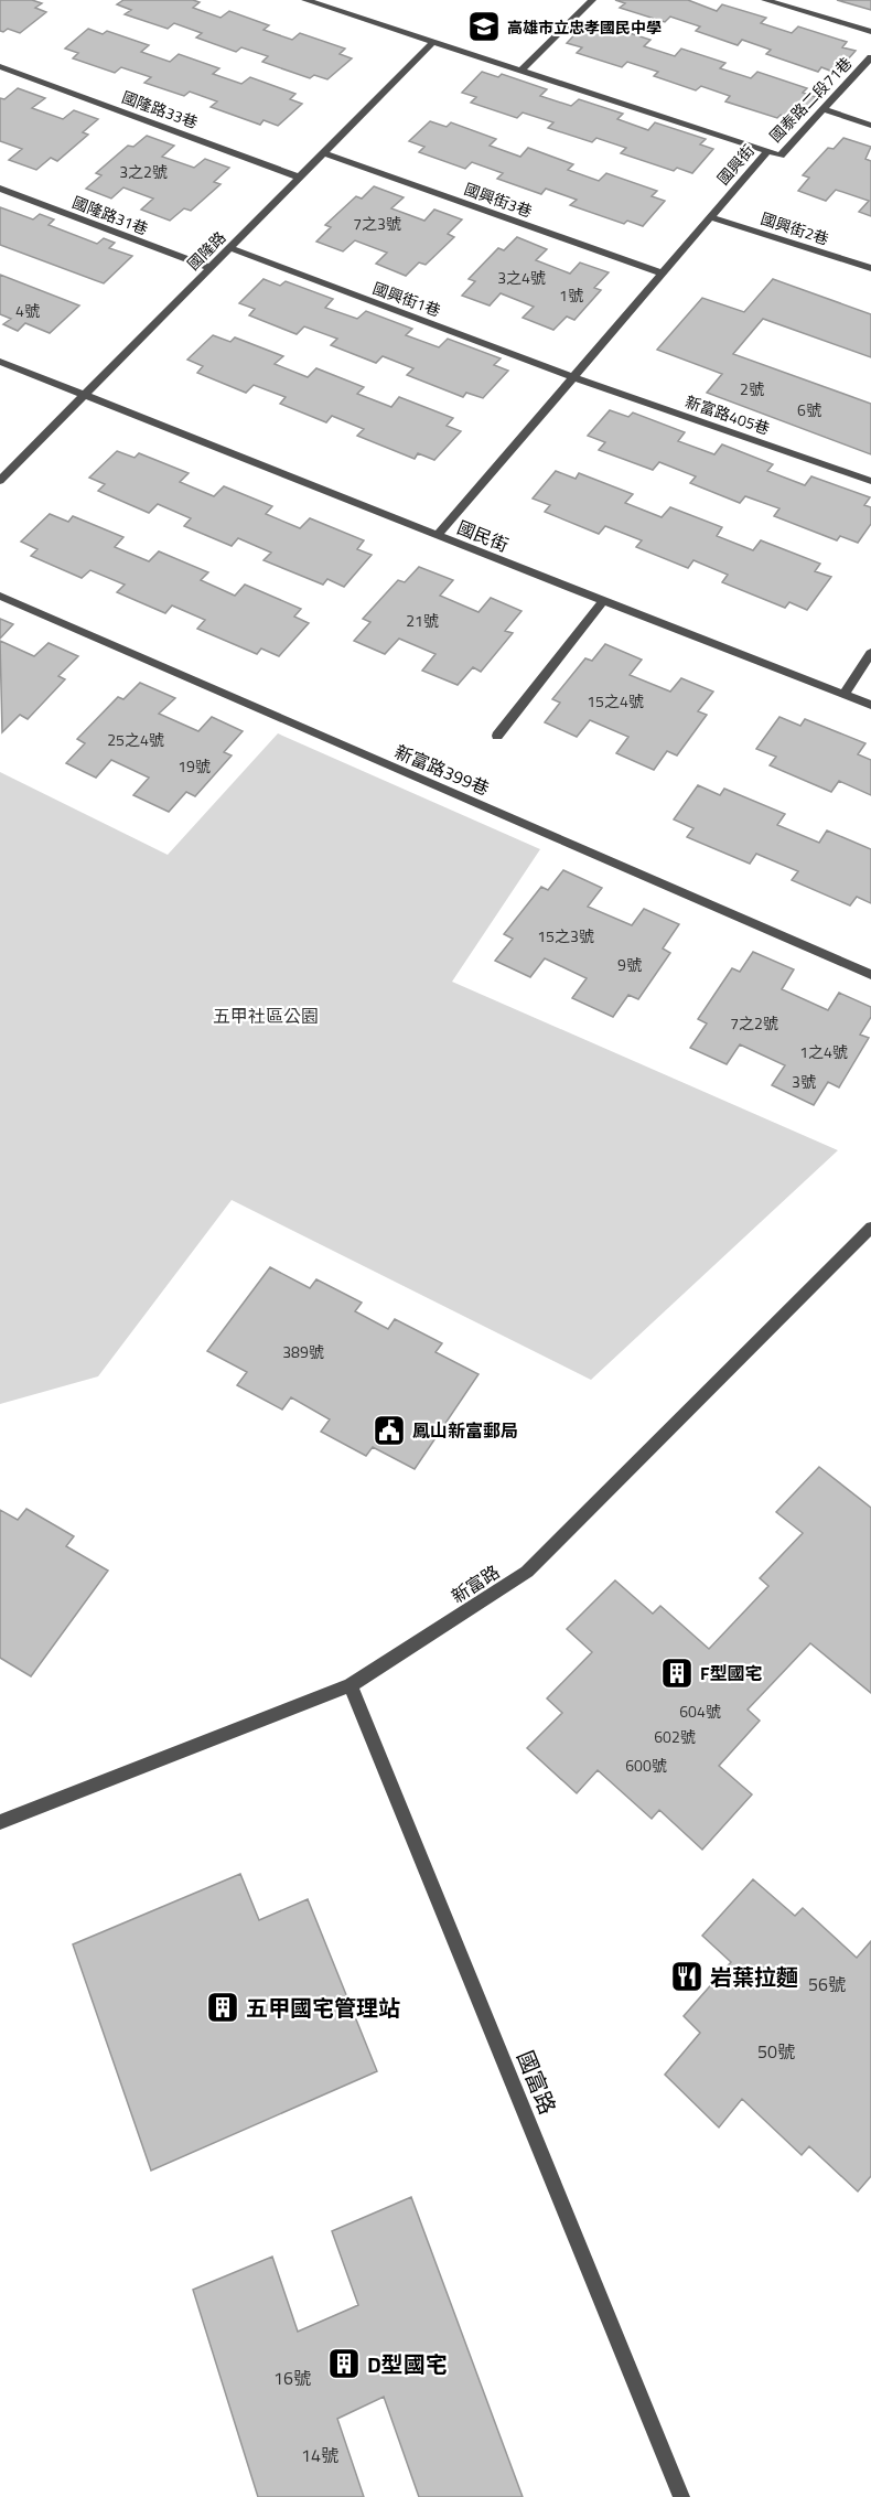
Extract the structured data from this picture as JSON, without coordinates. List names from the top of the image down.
{
  "streets": {
    "street": [
      "國泰路二段71巷",
      "國隆路33巷",
      "國興街",
      "國興街3巷",
      "國隆路31巷",
      "國興街2巷",
      "國隆路",
      "國興街1巷",
      "新富路405巷",
      "國民街",
      "新富路399巷",
      "新富路",
      "國富路"
    ]
  },
  "crossings": [
    ["國泰路二段71巷", "國興街"],
    ["國隆路33巷", "國隆路"],
    ["國興街", "國興街3巷"],
    ["國興街", "國興街2巷"],
    ["國興街", "國隆路"],
    ["國興街", "國興街1巷"],
    ["國興街", "新富路405巷"],
    ["國興街", "國民街"],
    ["國興街3巷", "國隆路"],
    ["國隆路31巷", "國隆路"],
    ["國隆路", "國興街1巷"],
    ["國隆路", "國民街"],
    ["國興街1巷", "新富路405巷"],
    ["新富路", "國富路"]
  ],
  "parks": ["五甲社區公園"],
  "places": {
    "school or university": ["高雄市立忠孝國民中學"],
    "public building": ["鳳山新富郵局"],
    "building": ["F型國宅", "五甲國宅管理站", "D型國宅"],
    "restaurant": ["岩葉拉麵"]
  },
  "house_numbers": [
    "3之2號",
    "7之3號",
    "3之4號",
    "1號",
    "4號",
    "2號",
    "6號",
    "21號",
    "15之4號",
    "25之4號",
    "19號",
    "15之3號",
    "9號",
    "7之2號",
    "1之4號",
    "3號",
    "389號",
    "604號",
    "602號",
    "600號",
    "56號",
    "50號",
    "16號",
    "14號"
  ]
}
